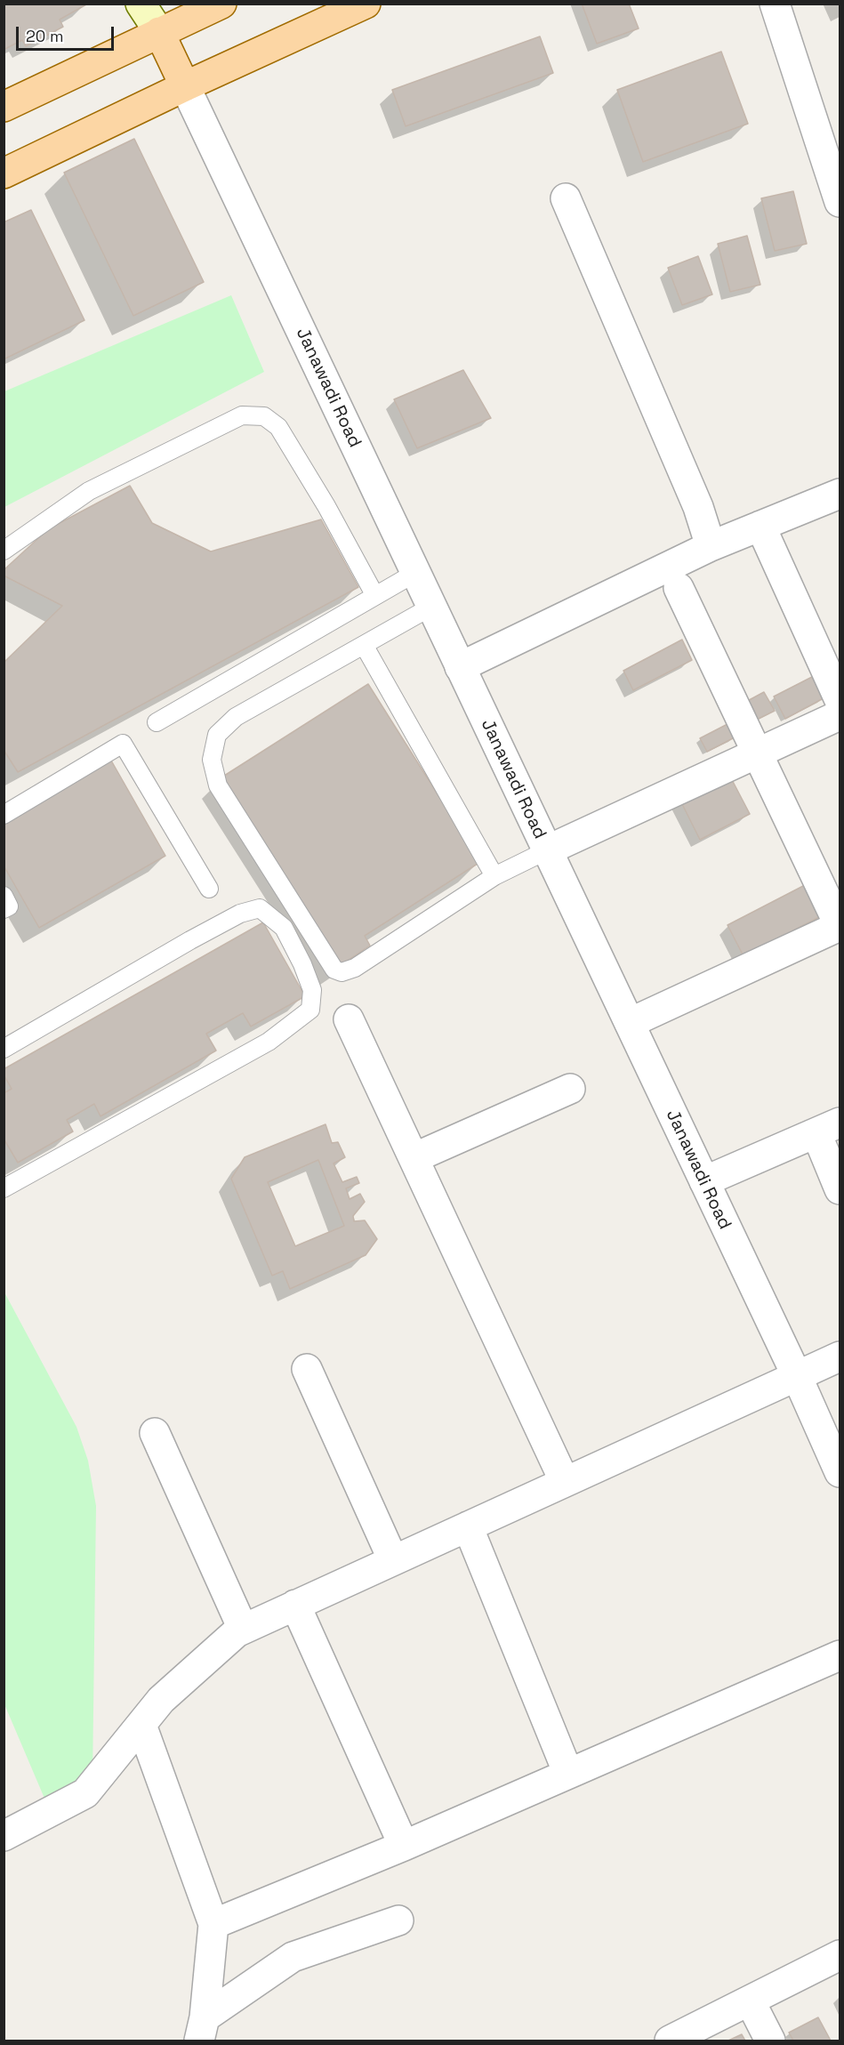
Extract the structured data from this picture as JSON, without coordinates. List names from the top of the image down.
{
  "streets": {
    "street": ["Janawadi Road"]
  },
  "scale_bar": "20 m"
}
